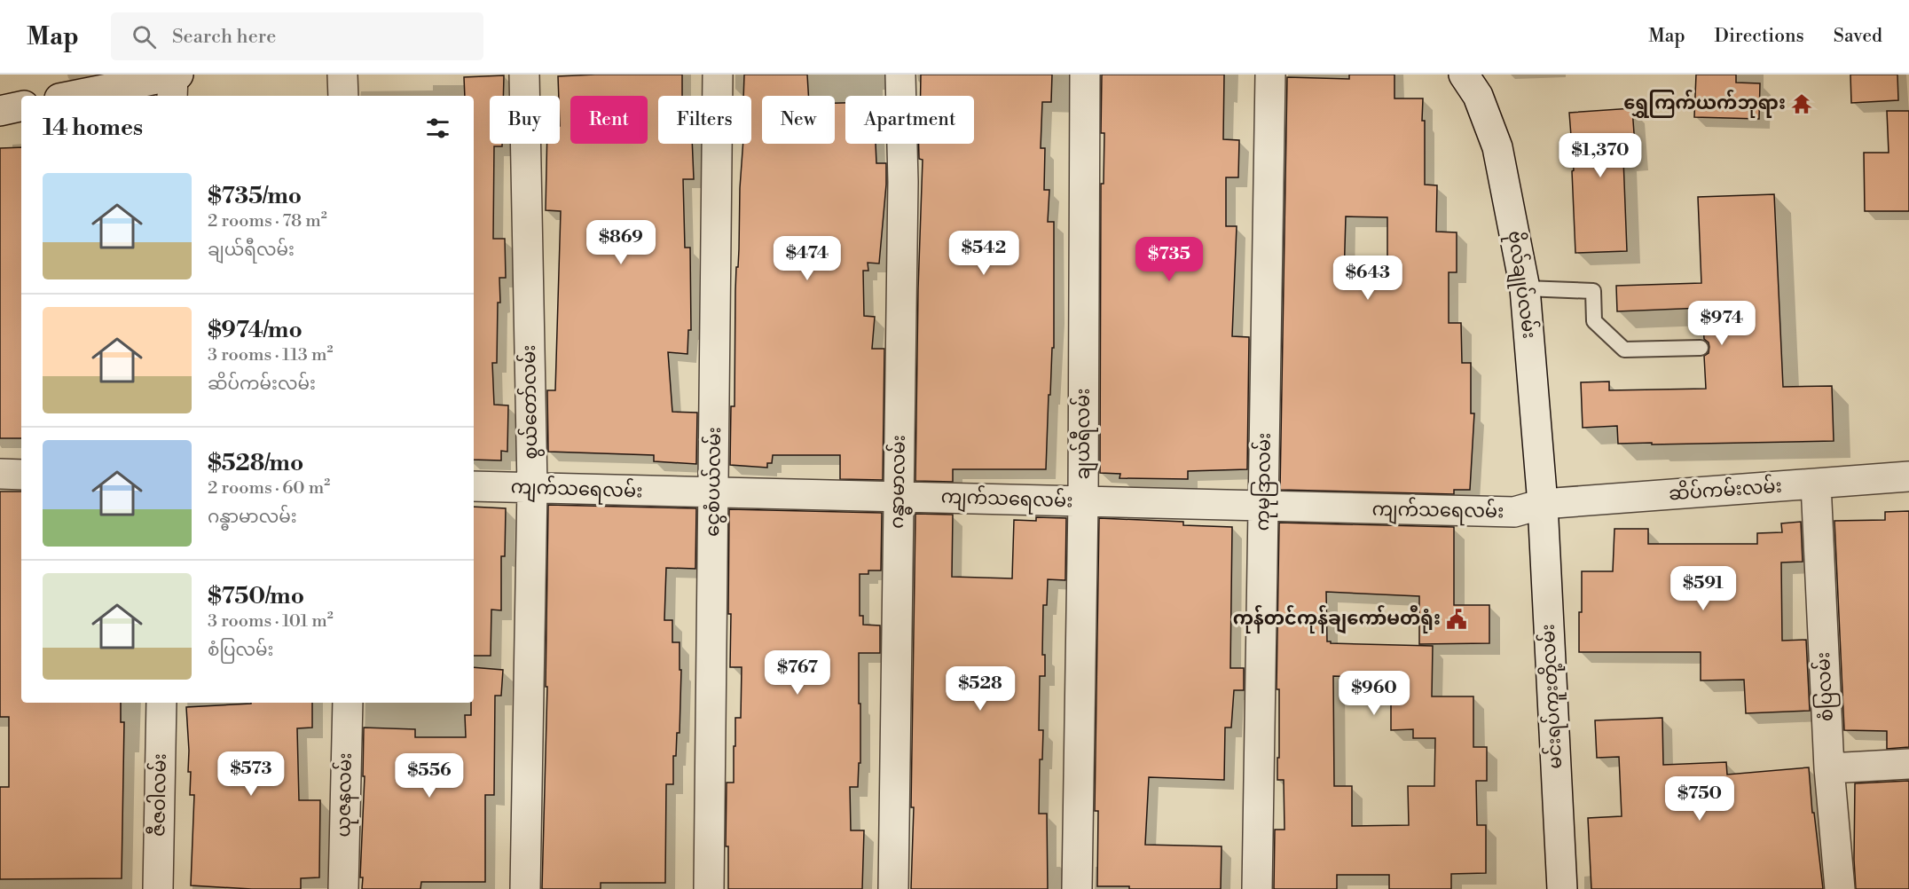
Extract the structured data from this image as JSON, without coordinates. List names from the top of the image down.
{
  "streets": {
    "street": [
      "ဗိုလ်ချုပ်လမ်း",
      "စွယ်တော်လမ်း",
      "ချယ်ရီလမ်း",
      "ငွေစံပယ်လမ်း",
      "ဂန္ဓာမာလမ်း",
      "ကုမုဒြာလမ်း",
      "ကျက်သရေလမ်း",
      "ဆိပ်ကမ်းလမ်း",
      "စံပြလမ်း",
      "မင်းရပ်ကူးတို့လမ်း",
      "ဇီဇဝါလမ်း",
      "ယုဇနလမ်း"
    ]
  },
  "crossings": [
    ["ဗိုလ်ချုပ်လမ်း", "ကျက်သရေလမ်း"],
    ["ဗိုလ်ချုပ်လမ်း", "ဆိပ်ကမ်းလမ်း"],
    ["ဗိုလ်ချုပ်လမ်း", "မင်းရပ်ကူးတို့လမ်း"],
    ["စွယ်တော်လမ်း", "ကျက်သရေလမ်း"],
    ["ချယ်ရီလမ်း", "ကျက်သရေလမ်း"],
    ["ငွေစံပယ်လမ်း", "ကျက်သရေလမ်း"],
    ["ဂန္ဓာမာလမ်း", "ကျက်သရေလမ်း"],
    ["ကုမုဒြာလမ်း", "ကျက်သရေလမ်း"],
    ["ကျက်သရေလမ်း", "ဆိပ်ကမ်းလမ်း"],
    ["ကျက်သရေလမ်း", "မင်းရပ်ကူးတို့လမ်း"],
    ["ဆိပ်ကမ်းလမ်း", "စံပြလမ်း"],
    ["ဆိပ်ကမ်းလမ်း", "မင်းရပ်ကူးတို့လမ်း"]
  ],
  "places": {
    "temple": ["ရွှေကြက်ယက်ဘုရား"],
    "public building": ["ကုန်တင်ကုန်ချကော်မတီရုံး"]
  },
  "page": {
    "header": "Map",
    "search": "Search here",
    "nav": ["Map", "Directions", "Saved"],
    "chip": [
      "Buy",
      "Rent",
      "Filters",
      "New",
      "Apartment"
    ],
    "heading": "14 homes",
    "price": [
      "$1,370",
      "$869",
      "$542",
      "$474",
      "$735",
      "$643",
      "$974",
      "$591",
      "$767",
      "$528",
      "$960",
      "$573",
      "$556",
      "$750"
    ],
    "list": [
      {
        "name": "$735/mo",
        "note": "2 rooms · 78 m² · ချယ်ရီလမ်း"
      },
      {
        "name": "$974/mo",
        "note": "3 rooms · 113 m² · ဆိပ်ကမ်းလမ်း"
      },
      {
        "name": "$528/mo",
        "note": "2 rooms · 60 m² · ဂန္ဓာမာလမ်း"
      },
      {
        "name": "$750/mo",
        "note": "3 rooms · 101 m² · စံပြလမ်း"
      }
    ]
  }
}
